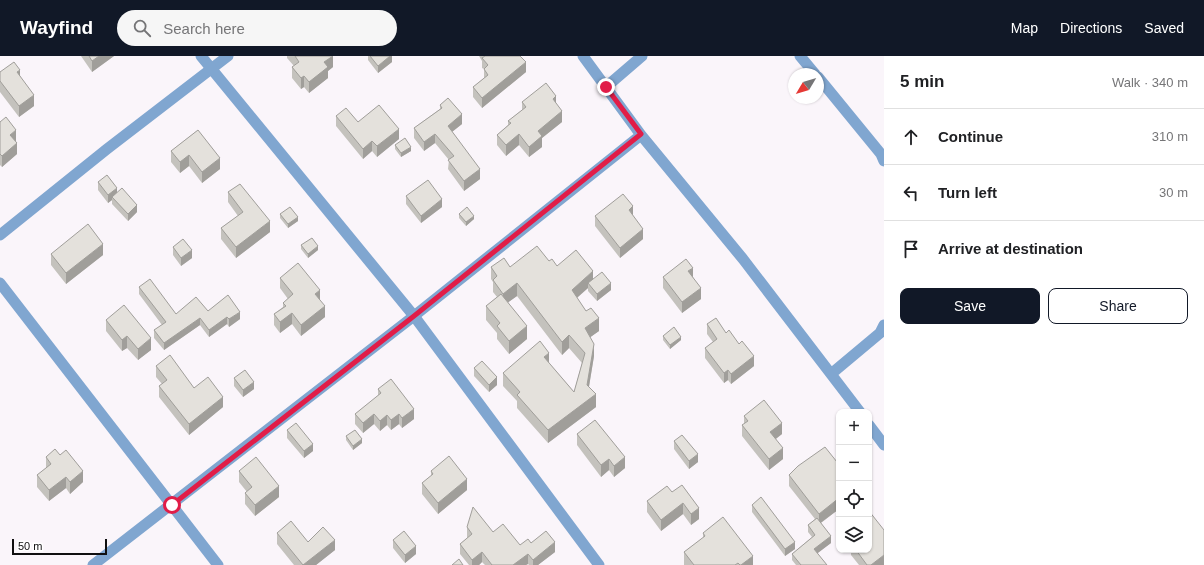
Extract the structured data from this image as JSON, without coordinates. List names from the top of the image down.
{
  "scale_bar": "50 m",
  "north": "bottom left",
  "page": {
    "header": "Wayfind",
    "search": "Search here",
    "nav": ["Map", "Directions", "Saved"],
    "heading": ["5 min", "Walk · 340 m"],
    "list": [
      ["Continue", "310 m"],
      ["Turn left", "30 m"],
      "Arrive at destination"
    ],
    "buttons": ["Save", "Share"],
    "map_buttons": ["+", "−"],
    "scale": "50 m"
  }
}
